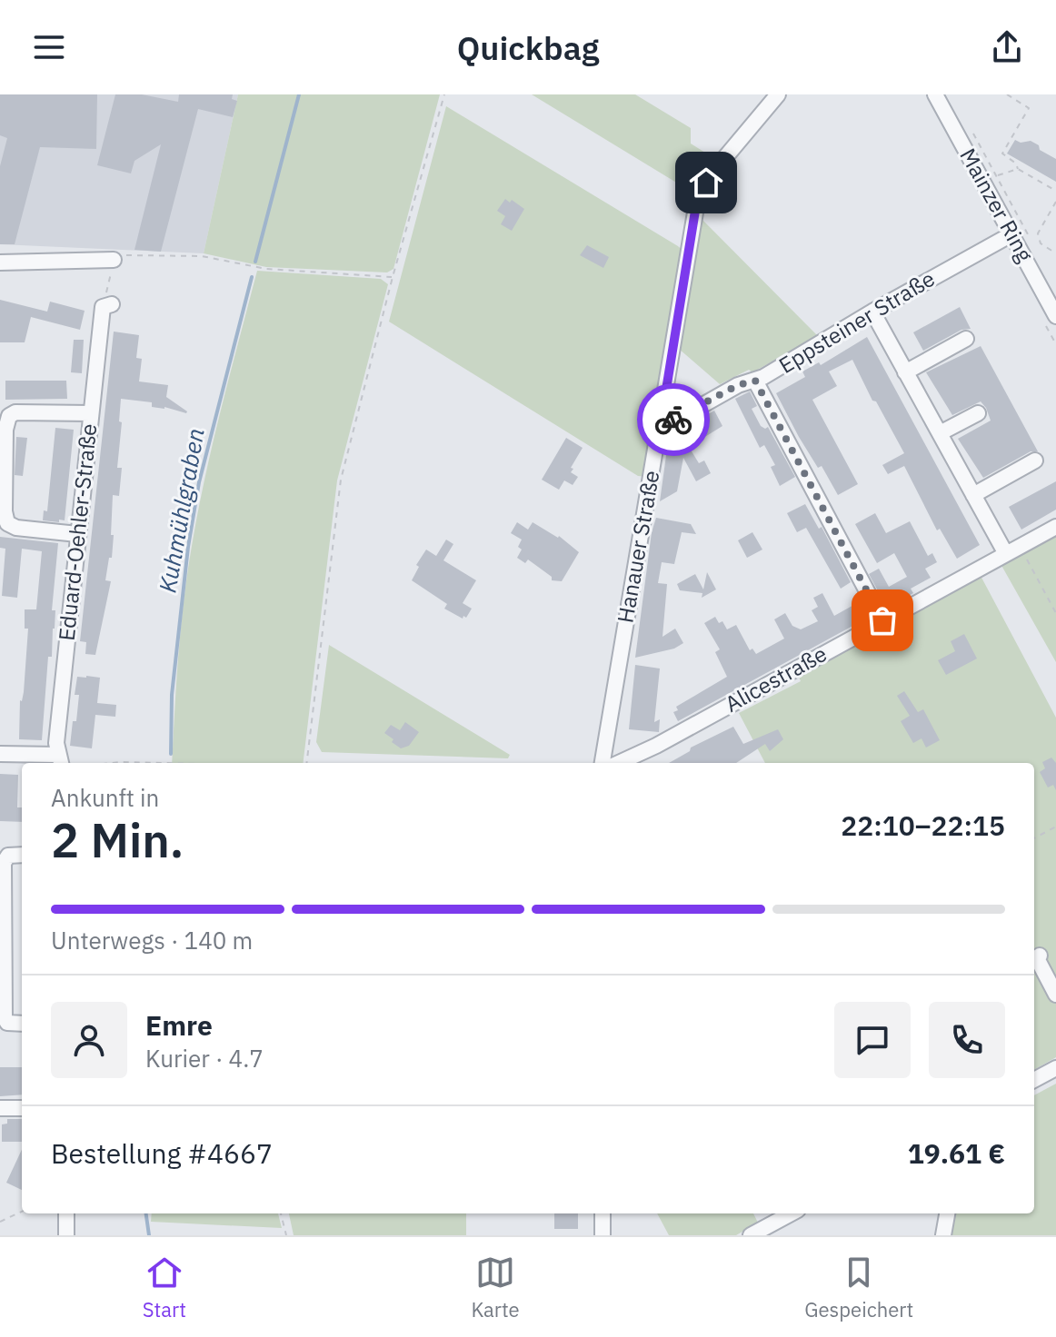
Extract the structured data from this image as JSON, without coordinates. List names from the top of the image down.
{
  "streets": {
    "street": [
      "Mainzer Ring",
      "Eppsteiner Straße",
      "Eduard-Oehler-Straße",
      "Hanauer Straße",
      "Alicestraße"
    ]
  },
  "crossings": [
    ["Mainzer Ring", "Eppsteiner Straße"],
    ["Eppsteiner Straße", "Hanauer Straße"]
  ],
  "water": ["Kuhmühlgraben"],
  "page": {
    "header": "Quickbag",
    "heading": ["2 Min.", "Ankunft in", "22:10–22:15"],
    "panel": [
      "Emre",
      "Kurier · 4.7",
      "Bestellung #4667",
      "19.61 €"
    ],
    "bar": "Unterwegs · 140 m",
    "tabs": ["Start", "Karte", "Gespeichert"]
  }
}
